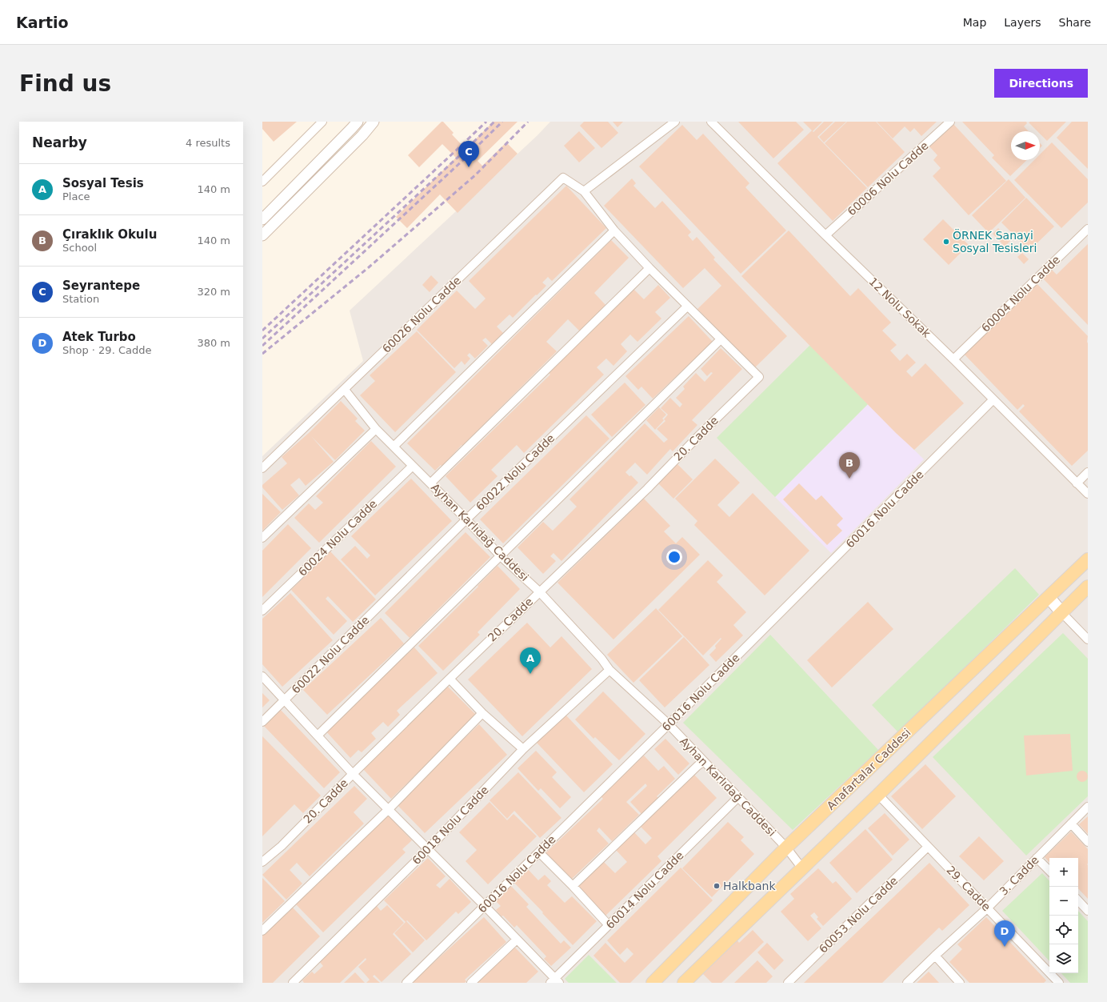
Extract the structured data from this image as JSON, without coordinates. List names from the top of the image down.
{
  "streets": {
    "main road": ["Anafartalar Caddesi"],
    "street": [
      "60006 Nolu Cadde",
      "60004 Nolu Cadde",
      "12 Nolu Sokak",
      "60026 Nolu Cadde",
      "20. Cadde",
      "60022 Nolu Cadde",
      "60016 Nolu Cadde",
      "Ayhan Karlıdağ Caddesi",
      "60024 Nolu Cadde",
      "60018 Nolu Cadde",
      "3. Cadde",
      "29. Cadde",
      "60014 Nolu Cadde",
      "60053 Nolu Cadde"
    ]
  },
  "crossings": [
    ["60006 Nolu Cadde", "12 Nolu Sokak"],
    ["60004 Nolu Cadde", "12 Nolu Sokak"],
    ["12 Nolu Sokak", "60016 Nolu Cadde"],
    ["60026 Nolu Cadde", "Ayhan Karlıdağ Caddesi"],
    ["20. Cadde", "Ayhan Karlıdağ Caddesi"],
    ["60022 Nolu Cadde", "Ayhan Karlıdağ Caddesi"],
    ["60016 Nolu Cadde", "Ayhan Karlıdağ Caddesi"],
    ["Ayhan Karlıdağ Caddesi", "60024 Nolu Cadde"],
    ["Ayhan Karlıdağ Caddesi", "Anafartalar Caddesi"],
    ["Ayhan Karlıdağ Caddesi", "60018 Nolu Cadde"],
    ["Ayhan Karlıdağ Caddesi", "60014 Nolu Cadde"],
    ["3. Cadde", "29. Cadde"],
    ["29. Cadde", "60053 Nolu Cadde"]
  ],
  "places": ["ÖRNEK Sanayi Sosyal Tesisleri", "Halkbank"],
  "north": "right",
  "page": {
    "header": "Kartio",
    "nav": ["Map", "Layers", "Share"],
    "buttons": "Directions",
    "title": "Find us",
    "heading": ["Nearby", "4 results"],
    "pins": [
      "C",
      "B",
      "A",
      "D"
    ],
    "list": [
      {
        "mark": "A",
        "name": "Sosyal Tesis",
        "note": "Place",
        "value": "140 m"
      },
      {
        "mark": "B",
        "name": "Çıraklık Okulu",
        "note": "School",
        "value": "140 m"
      },
      {
        "mark": "C",
        "name": "Seyrantepe",
        "note": "Station",
        "value": "320 m"
      },
      {
        "mark": "D",
        "name": "Atek Turbo",
        "note": "Shop · 29. Cadde",
        "value": "380 m"
      }
    ],
    "map_buttons": ["+", "−"]
  }
}
